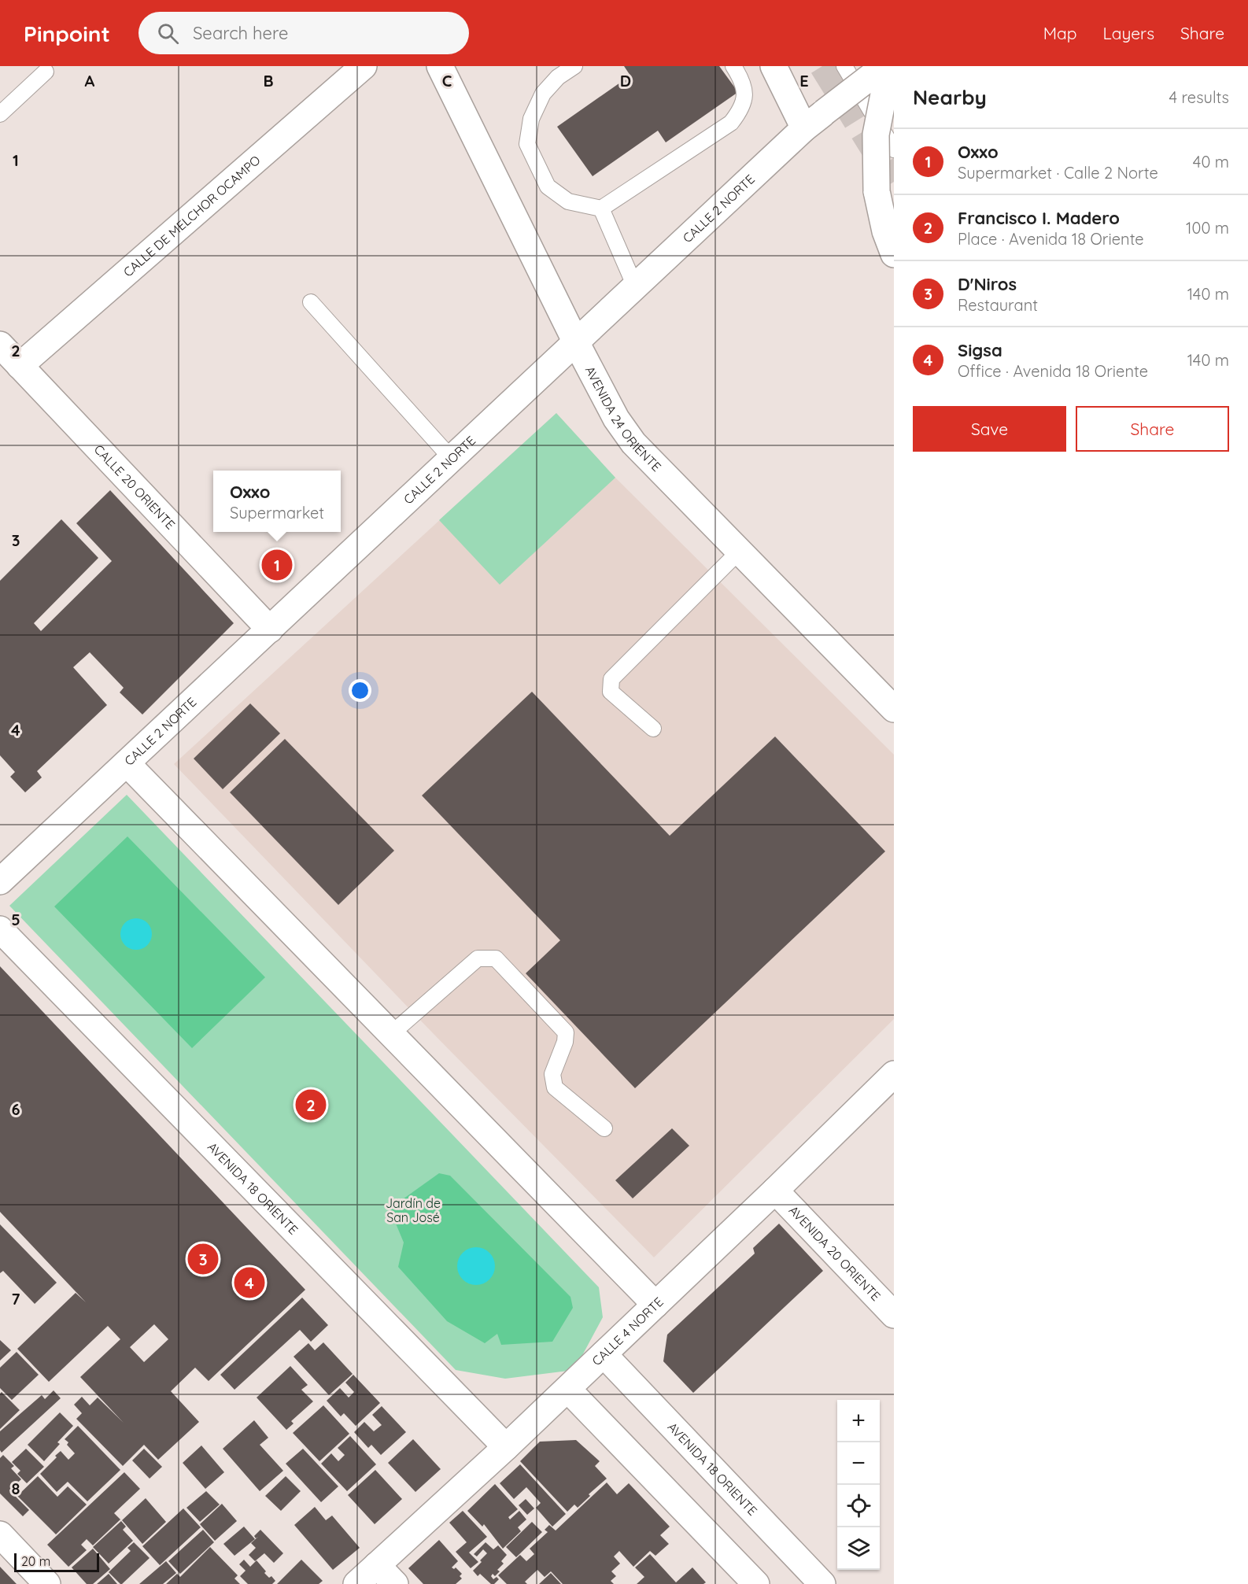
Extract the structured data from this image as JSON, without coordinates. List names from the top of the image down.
{
  "streets": {
    "street": [
      "CALLE 2 NORTE",
      "CALLE DE MELCHOR OCAMPO",
      "AVENIDA 24 ORIENTE",
      "CALLE 20 ORIENTE",
      "AVENIDA 18 ORIENTE",
      "AVENIDA 20 ORIENTE",
      "CALLE 4 NORTE"
    ]
  },
  "crossings": [
    ["CALLE 2 NORTE", "AVENIDA 24 ORIENTE"],
    ["CALLE 2 NORTE", "CALLE 20 ORIENTE"],
    ["CALLE DE MELCHOR OCAMPO", "CALLE 20 ORIENTE"],
    ["AVENIDA 18 ORIENTE", "CALLE 4 NORTE"],
    ["AVENIDA 20 ORIENTE", "CALLE 4 NORTE"]
  ],
  "parks": ["Jardín de San José"],
  "scale_bar": "20 m",
  "page": {
    "header": "Pinpoint",
    "search": "Search here",
    "nav": ["Map", "Layers", "Share"],
    "heading": ["Nearby", "4 results"],
    "list": [
      {
        "mark": "1",
        "name": "Oxxo",
        "note": "Supermarket · Calle 2 Norte",
        "value": "40 m"
      },
      {
        "mark": "2",
        "name": "Francisco I. Madero",
        "note": "Place · Avenida 18 Oriente",
        "value": "100 m"
      },
      {
        "mark": "3",
        "name": "D'Niros",
        "note": "Restaurant",
        "value": "140 m"
      },
      {
        "mark": "4",
        "name": "Sigsa",
        "note": "Office · Avenida 18 Oriente",
        "value": "140 m"
      }
    ],
    "buttons": ["Save", "Share"],
    "popup": ["Oxxo", "Supermarket"],
    "pins": [
      "1",
      "2",
      "3",
      "4"
    ],
    "map_buttons": ["+", "−"],
    "scale": "20 m"
  },
  "grid": {
    "columns": [
      "A",
      "B",
      "C",
      "D",
      "E"
    ],
    "rows": [
      "1",
      "2",
      "3",
      "4",
      "5",
      "6",
      "7",
      "8"
    ]
  }
}
